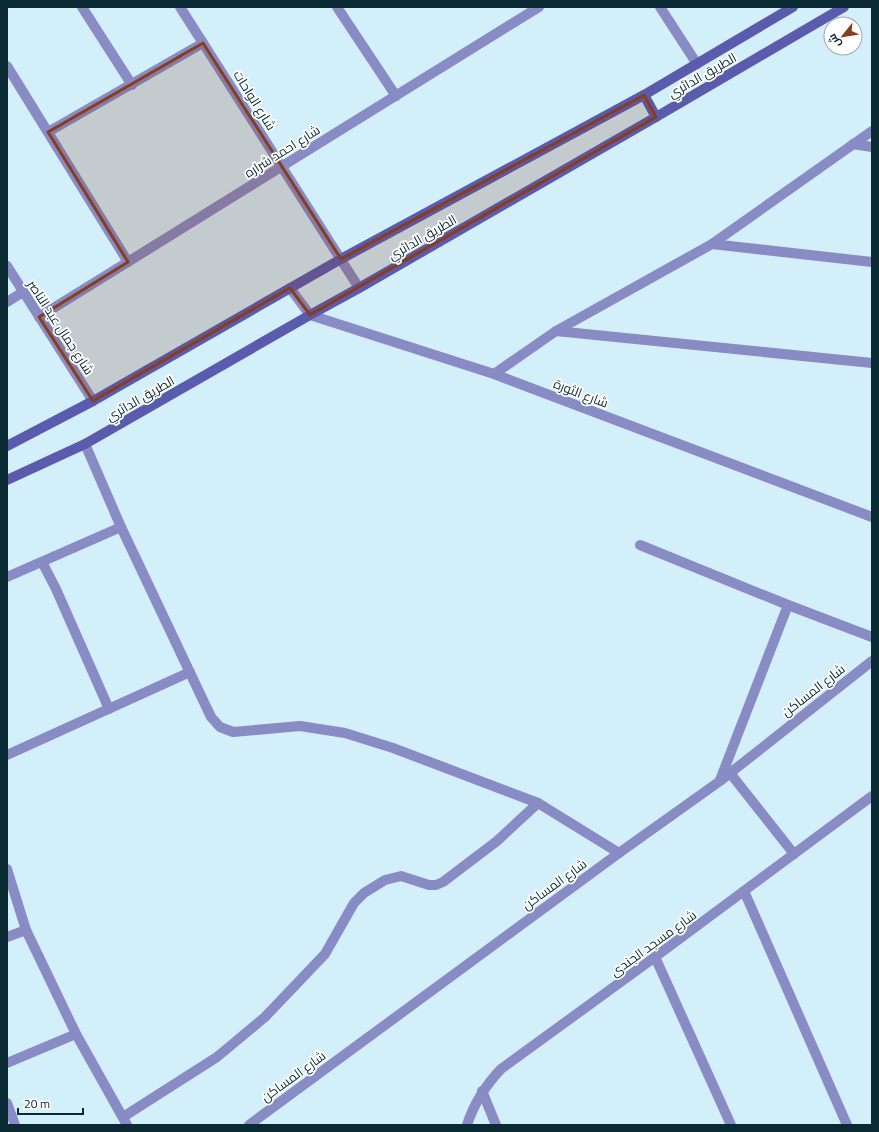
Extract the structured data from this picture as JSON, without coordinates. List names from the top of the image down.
{
  "streets": {
    "street": [
      "الطريق الدائري",
      "شارع الواحات",
      "شارع احمد شراره",
      "شارع جمال عبد الناصر",
      "شارع الثورة",
      "شارع المساكن",
      "شارع مسجد الجندى"
    ]
  },
  "crossings": [
    ["الطريق الدائري", "شارع الواحات"],
    ["الطريق الدائري", "شارع جمال عبد الناصر"],
    ["الطريق الدائري", "شارع الثورة"],
    ["شارع الواحات", "شارع احمد شراره"],
    ["شارع احمد شراره", "شارع جمال عبد الناصر"]
  ],
  "scale_bar": "20 m",
  "north": "bottom left"
}
